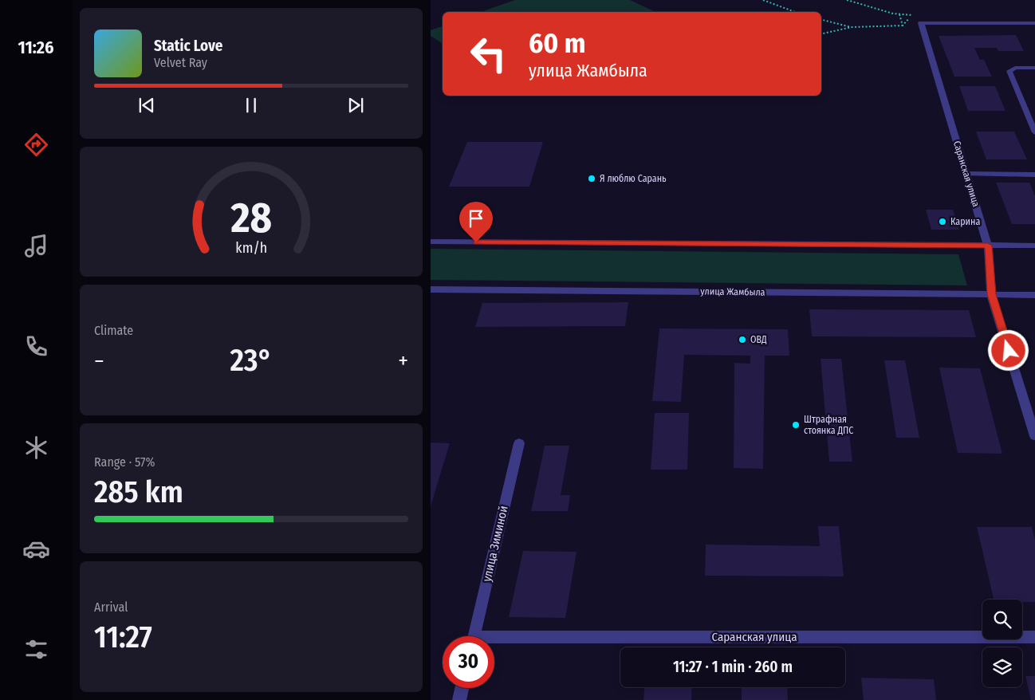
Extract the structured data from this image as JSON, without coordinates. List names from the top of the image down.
{
  "streets": {
    "street": ["Саранская улица", "улица Жамбыла", "улица Зиминой"]
  },
  "crossings": [
    ["Саранская улица", "улица Жамбыла"]
  ],
  "places": [
    "Я люблю Сарань",
    "Карина",
    "ОВД",
    "Штрафная стоянка ДПС"
  ],
  "page": {
    "tabs": "11:26",
    "turn": ["60 m", "улица Жамбыла"],
    "song": ["Static Love", "Velvet Ray"],
    "tile": [
      "Climate",
      ["Range · 57%", "285 km"],
      ["Arrival", "11:27"]
    ],
    "heat": ["−", "23°", "+"],
    "limit": "30",
    "trip": "11:27 · 1 min · 260 m",
    "gauge": ["28", "km/h"]
  }
}
